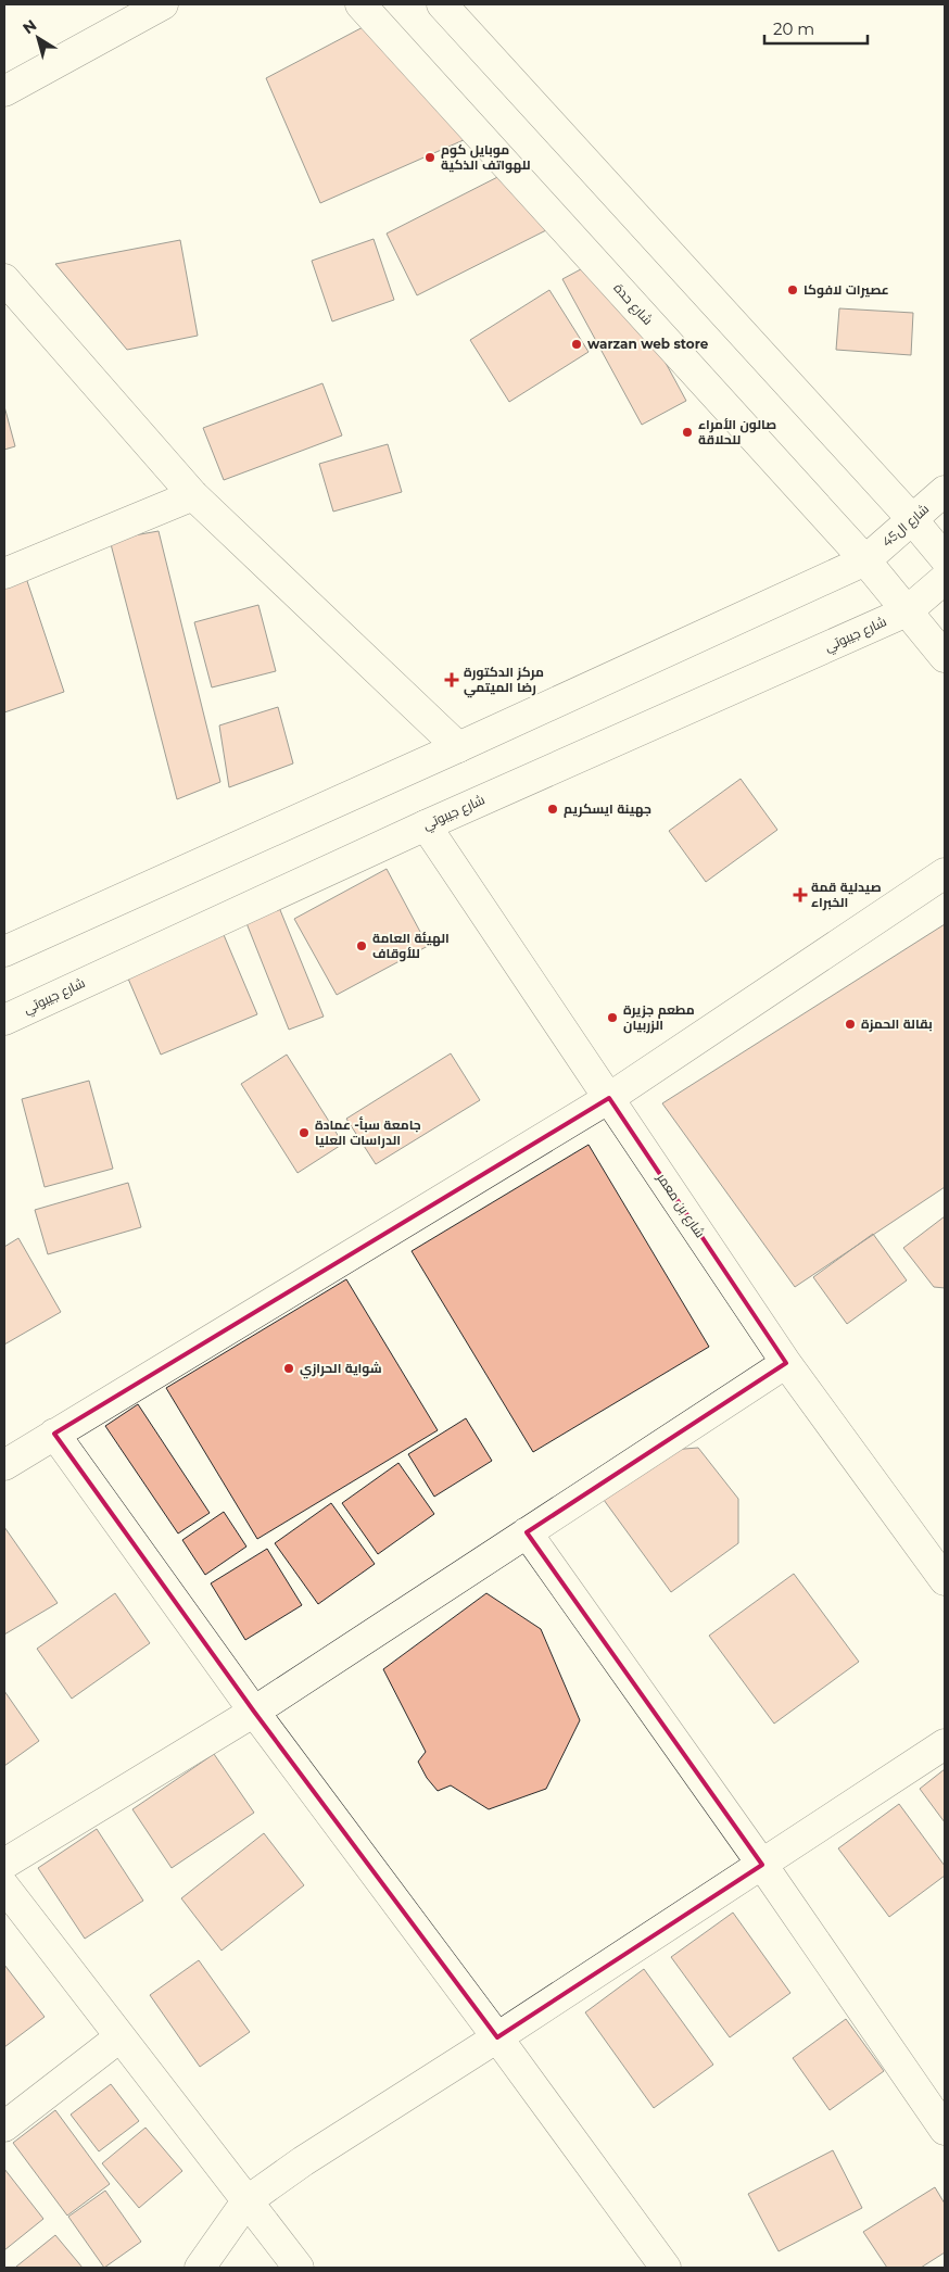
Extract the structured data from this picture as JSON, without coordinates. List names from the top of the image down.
{
  "streets": {
    "street": [
      "شارع حدة",
      "شارع ال45",
      "شارع جيبوتي",
      "شارع بن معمر"
    ]
  },
  "crossings": [
    ["شارع حدة", "شارع ال45"],
    ["شارع حدة", "شارع جيبوتي"],
    ["شارع جيبوتي", "شارع بن معمر"]
  ],
  "places": {
    "other": [
      "موبايل كوم للهواتف الذكية",
      "عصيرات لافوكا",
      "warzan web store",
      "صالون الأمراء للحلاقة",
      "جهينة ايسكريم",
      "الهيئة العامة للأوقاف",
      "مطعم جزيرة الزربيان",
      "بقالة الحمزة",
      "جامعة سبأ- عمادة الدراسات العليا",
      "شواية الحرازي"
    ],
    "health": ["مركز الدكتورة رضا الميتمي", "صيدلية قمة الخبراء"]
  },
  "scale_bar": "20 m",
  "north": "top left"
}
